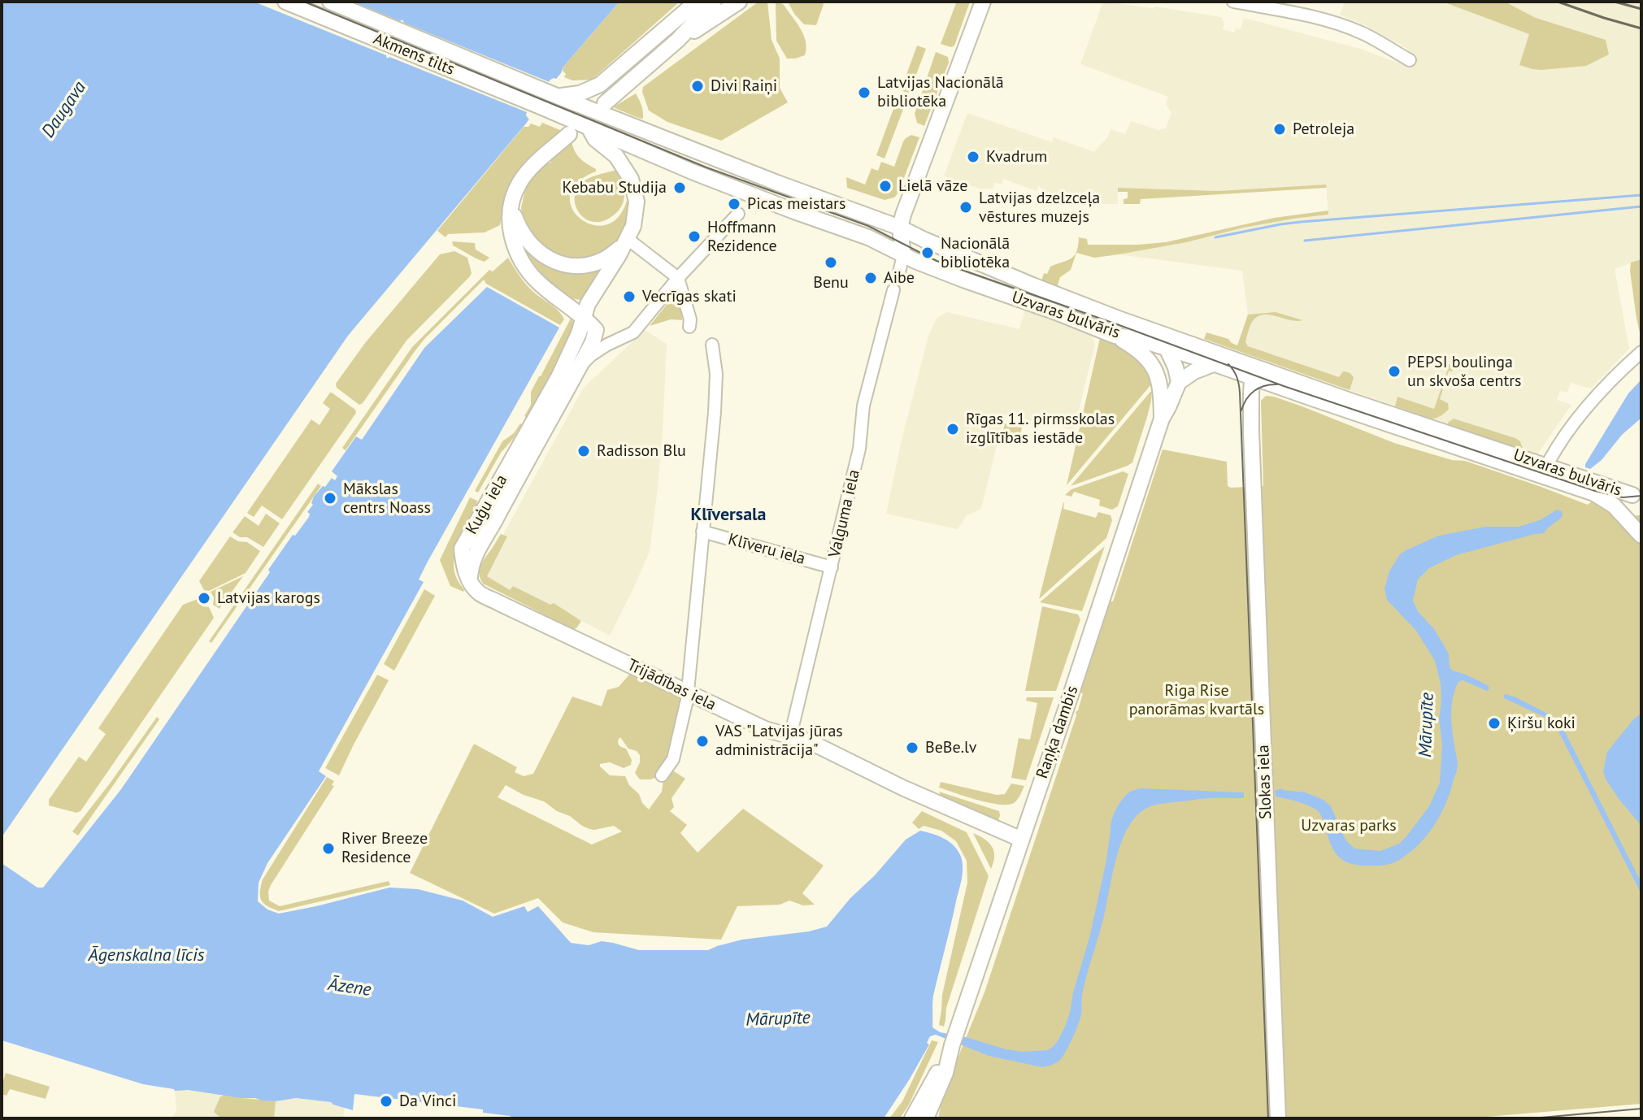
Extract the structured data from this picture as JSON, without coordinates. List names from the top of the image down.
{
  "streets": {
    "main road": [
      "Akmens tilts",
      "Uzvaras bulvāris",
      "Kuģu iela",
      "Trijādības iela",
      "Raņķa dambis",
      "Slokas iela"
    ],
    "street": ["Valguma iela", "Klīveru iela"]
  },
  "crossings": [
    ["Akmens tilts", "Uzvaras bulvāris"],
    ["Uzvaras bulvāris", "Kuģu iela"],
    ["Uzvaras bulvāris", "Raņķa dambis"],
    ["Uzvaras bulvāris", "Slokas iela"],
    ["Kuģu iela", "Trijādības iela"],
    ["Valguma iela", "Klīveru iela"],
    ["Valguma iela", "Trijādības iela"],
    ["Trijādības iela", "Raņķa dambis"]
  ],
  "districts": ["Klīversala"],
  "water": [
    "Daugava",
    "Mārupīte",
    "Āgenskalna līcis",
    "Āzene"
  ],
  "parks": ["Riga Rise panorāmas kvartāls", "Uzvaras parks"],
  "places": [
    "Divi Raiņi",
    "Latvijas Nacionālā bibliotēka",
    "Petroleja",
    "Kvadrum",
    "Lielā vāze",
    "Kebabu Studija",
    "Picas meistars",
    "Latvijas dzelzceļa vēstures muzejs",
    "Hoffmann Rezidence",
    "Nacionālā bibliotēka",
    "Benu",
    "Aibe",
    "Vecrīgas skati",
    "PEPSI boulinga un skvoša centrs",
    "Rīgas 11. pirmsskolas izglītības iestāde",
    "Radisson Blu",
    "Mākslas centrs Noass",
    "Latvijas karogs",
    "Ķiršu koki",
    "VAS \"Latvijas jūras administrācija\"",
    "BeBe.lv",
    "River Breeze Residence",
    "Da Vinci"
  ]
}
